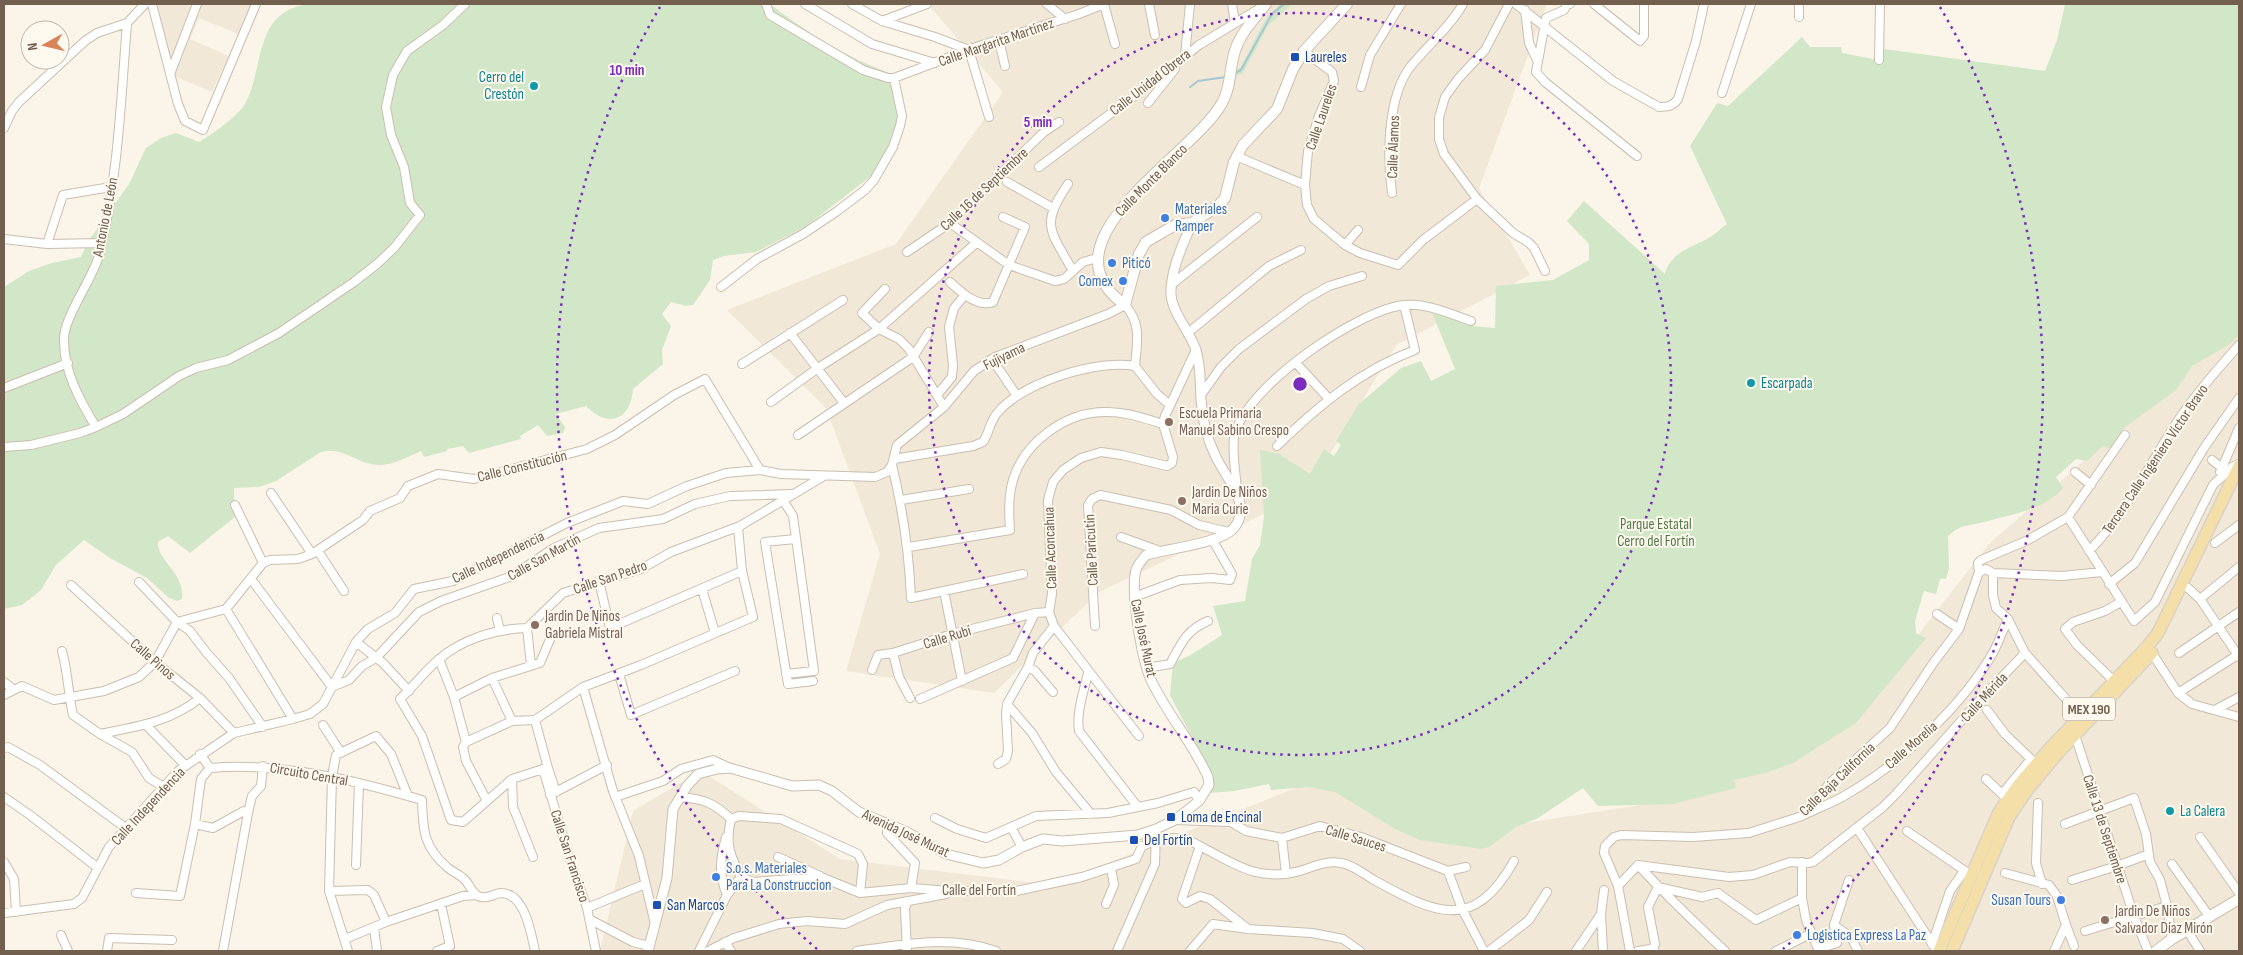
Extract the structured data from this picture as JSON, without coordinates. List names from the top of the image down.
{
  "streets": {
    "main road": ["Calle Monte Blanco", "MEX 190"],
    "street": [
      "Calle Margarita Martínez",
      "Calle Unidad Obrera",
      "Calle Laureles",
      "Calle Álamos",
      "Calle 16 de Septiembre",
      "Antonio de León",
      "Fujiyama",
      "Tercera Calle Ingeniero Víctor Bravo",
      "Calle Constitución",
      "Calle Aconcahua",
      "Calle Paricutín",
      "Calle Independencia",
      "Calle San Martín",
      "Calle San Pedro",
      "Calle Rubí",
      "Calle José Murat",
      "Calle Pinos",
      "Calle Mérida",
      "Calle Morelia",
      "Circuito Central",
      "Calle Baja California",
      "Calle 13 de Septiembre",
      "Avenida José Murat",
      "Calle Sauces",
      "Calle San Francisco",
      "Calle del Fortín"
    ]
  },
  "crossings": [
    ["Calle Unidad Obrera", "Calle Monte Blanco"],
    ["Fujiyama", "Calle Independencia"],
    ["Calle Constitución", "Calle Independencia"],
    ["Calle Aconcahua", "Calle Rubí"],
    ["Calle Paricutín", "Calle José Murat"],
    ["Calle Independencia", "Calle San Martín"],
    ["Calle Independencia", "Calle San Pedro"],
    ["Calle Independencia", "Calle Pinos"],
    ["Calle San Martín", "Calle San Pedro"],
    ["Calle José Murat", "Avenida José Murat"],
    ["Calle José Murat", "Calle Sauces"],
    ["MEX 190", "Calle 13 de Septiembre"],
    ["Calle Morelia", "Calle Baja California"]
  ],
  "parks": ["Parque Estatal Cerro del Fortín"],
  "places": {
    "transit": [
      "Laureles",
      "Loma de Encinal",
      "Del Fortín",
      "San Marcos"
    ],
    "other": [
      "Cerro del Crestón",
      "Materiales Ramper",
      "Piticó",
      "Comex",
      "Escarpada",
      "Escuela Primaria Manuel Sabino Crespo",
      "Jardin De Niños Maria Curie",
      "Jardin De Niños Gabriela Mistral",
      "La Calera",
      "S.o.s. Materiales Para La Construccion",
      "Susan Tours",
      "Jardin De Niños Salvador Díaz Mirón",
      "Logistica Express La Paz"
    ]
  },
  "north": "left",
  "rings": ["10 min", "5 min"]
}
